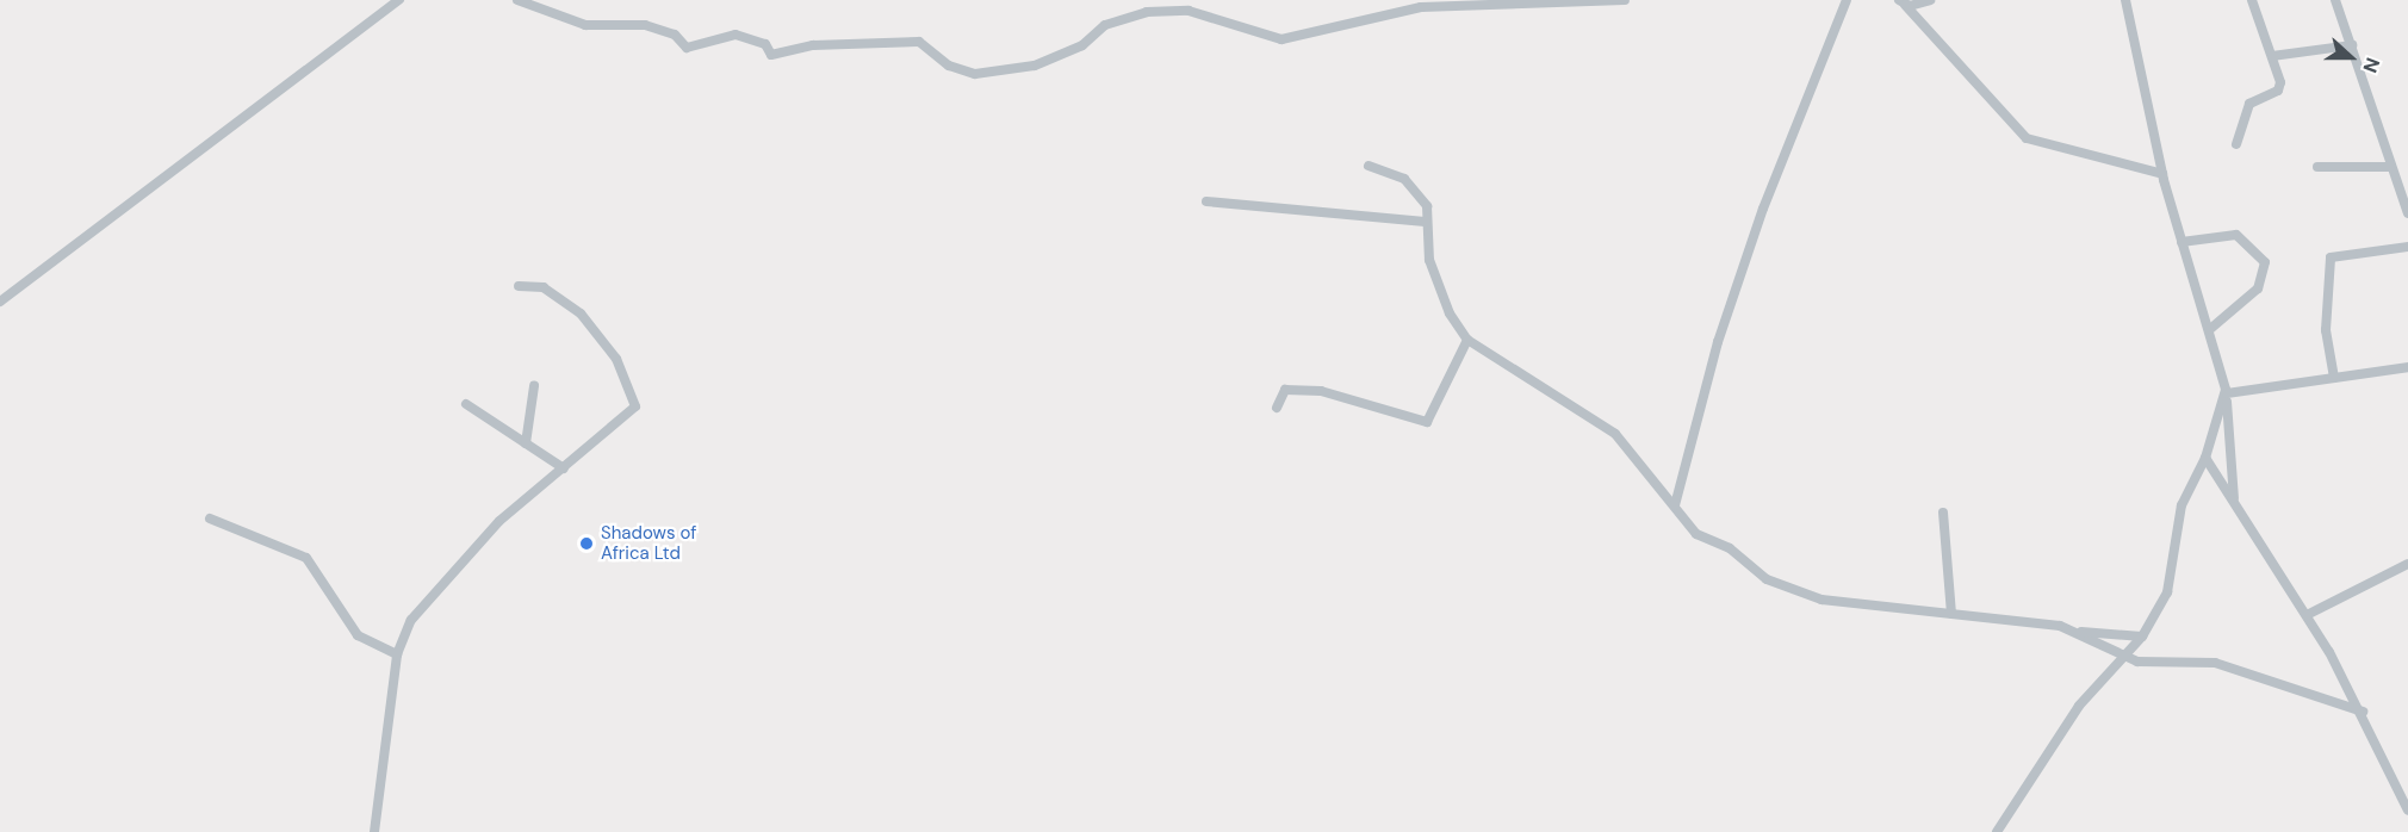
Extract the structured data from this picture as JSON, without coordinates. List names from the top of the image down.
{
  "places": ["Shadows of Africa Ltd"],
  "north": "right"
}
